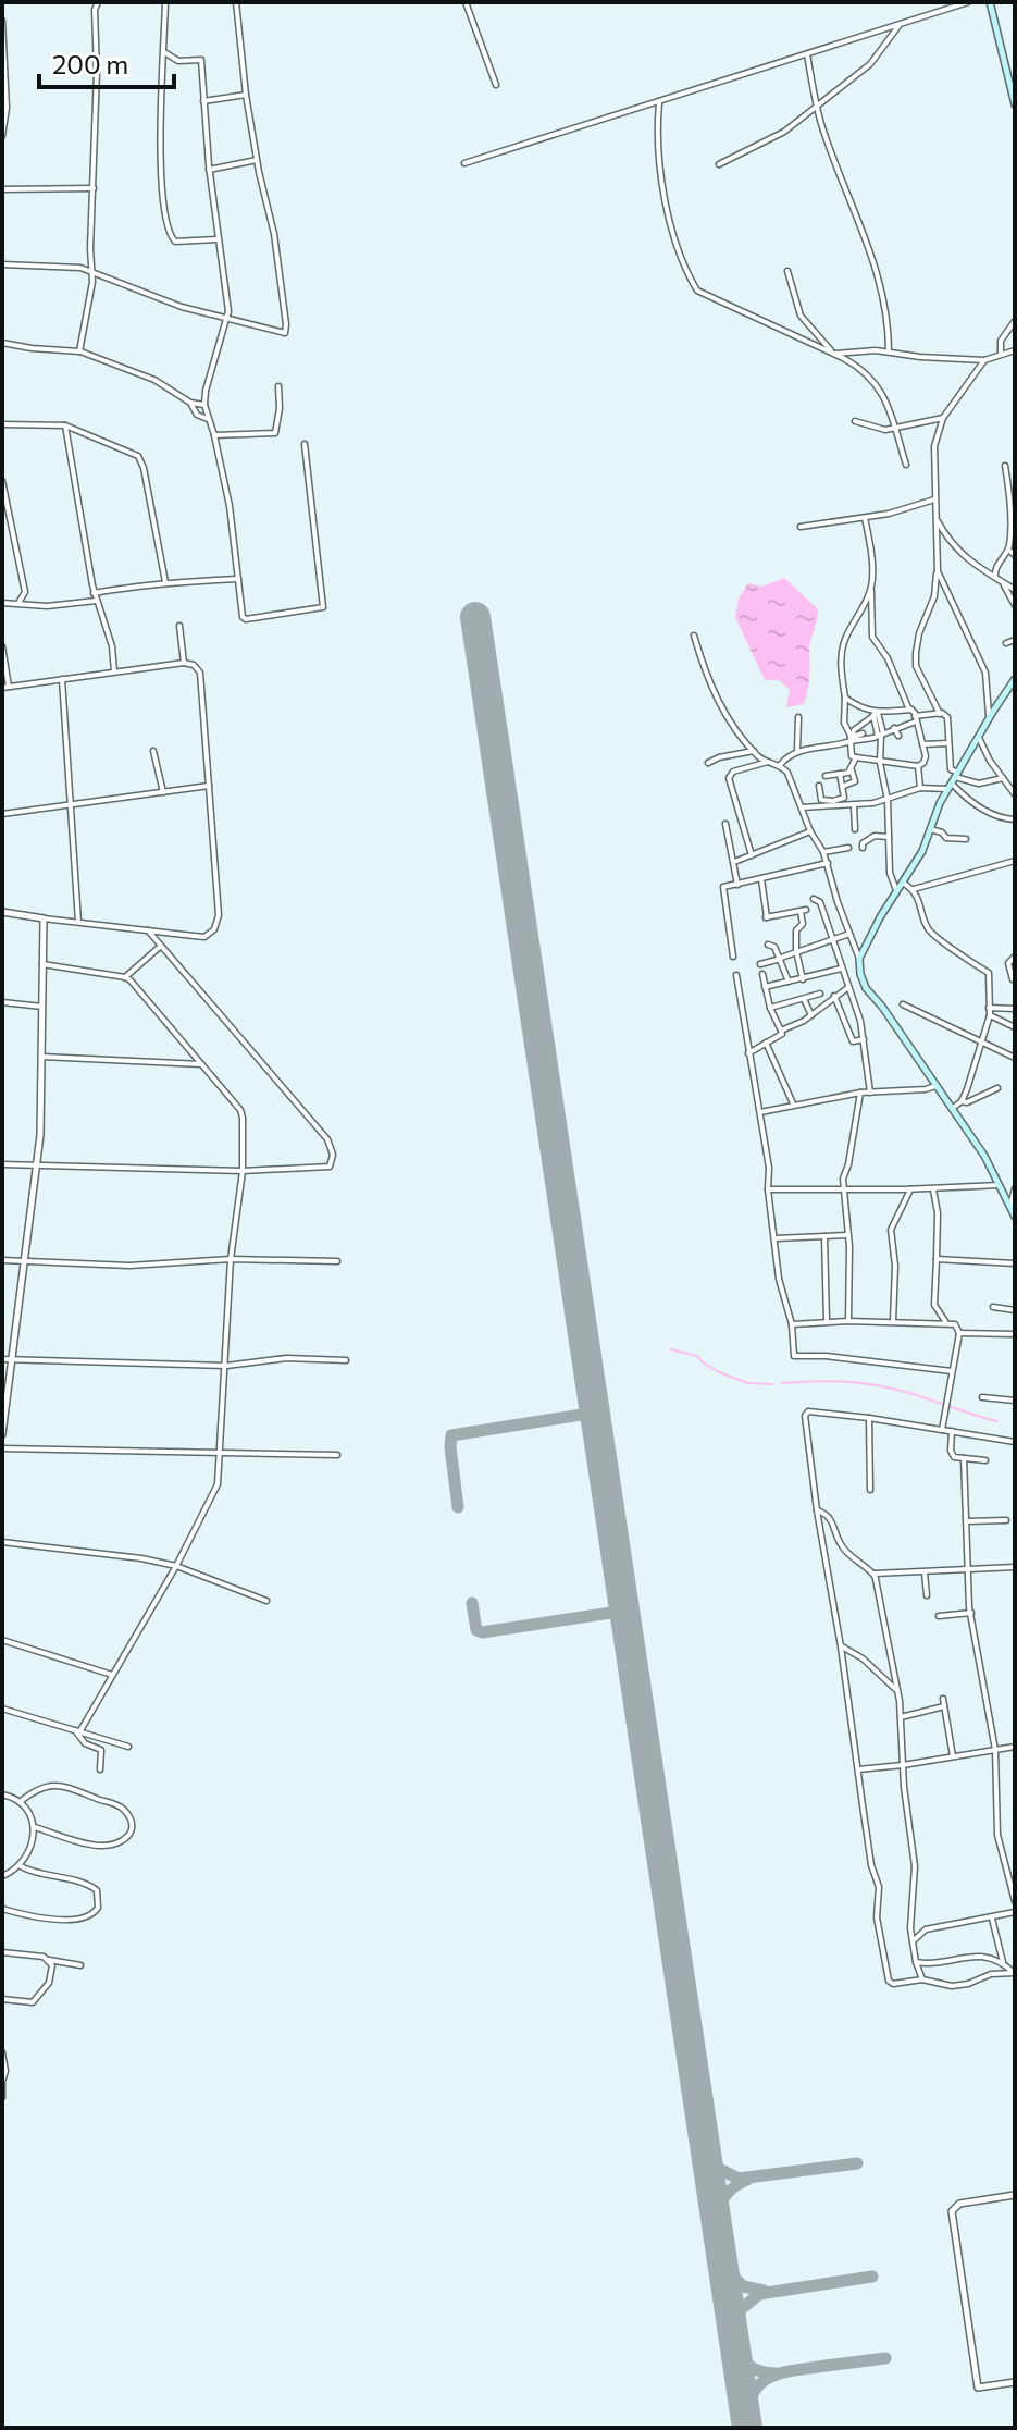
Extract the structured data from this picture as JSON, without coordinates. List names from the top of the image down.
{
  "scale_bar": "200 m"
}
